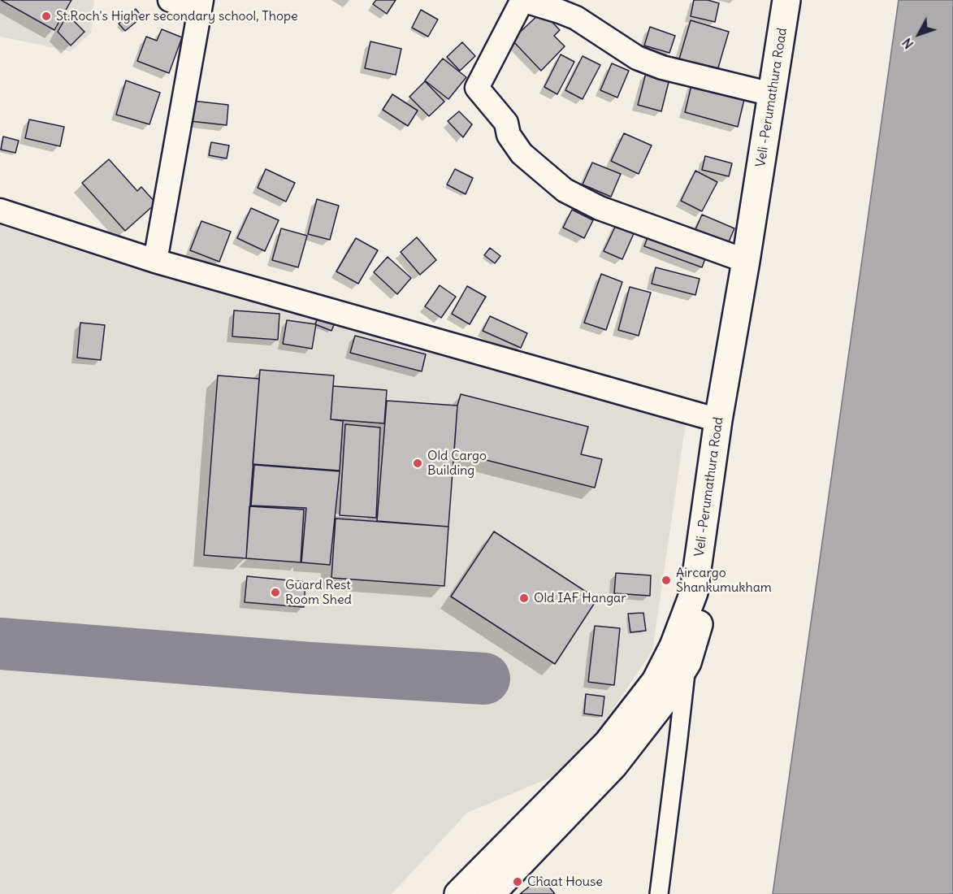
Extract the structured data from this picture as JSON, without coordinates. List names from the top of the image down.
{
  "streets": {
    "main road": ["Veli -Perumathura Road"]
  },
  "places": [
    "St.Roch's Higher secondary school, Thope",
    "Old Cargo Building",
    "Aircargo Shankumukham",
    "Guard Rest Room Shed",
    "Old IAF Hangar",
    "Chaat House"
  ],
  "north": "bottom left"
}
